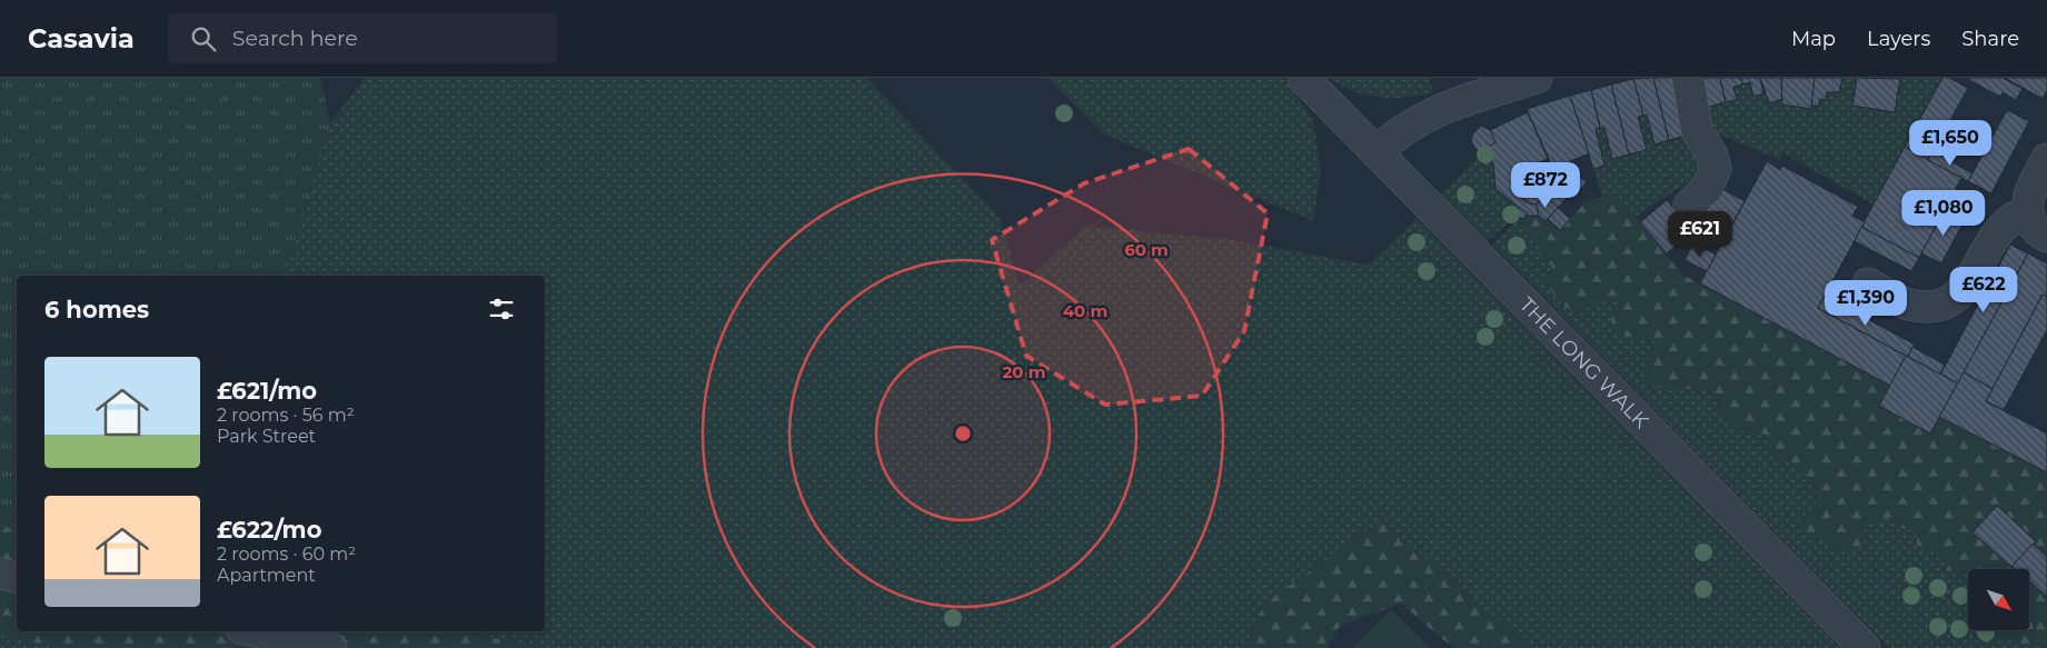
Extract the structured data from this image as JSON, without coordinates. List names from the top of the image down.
{
  "streets": {
    "street": ["THE LONG WALK"]
  },
  "north": "bottom right",
  "page": {
    "header": "Casavia",
    "search": "Search here",
    "nav": ["Map", "Layers", "Share"],
    "price": [
      "£1,650",
      "£872",
      "£1,080",
      "£621",
      "£622",
      "£1,390"
    ],
    "heading": "6 homes",
    "list": [
      {
        "name": "£621/mo",
        "note": "2 rooms · 56 m² · Park Street"
      },
      {
        "name": "£622/mo",
        "note": "2 rooms · 60 m² · Apartment"
      }
    ]
  },
  "rings": ["60 m", "40 m", "20 m"]
}
